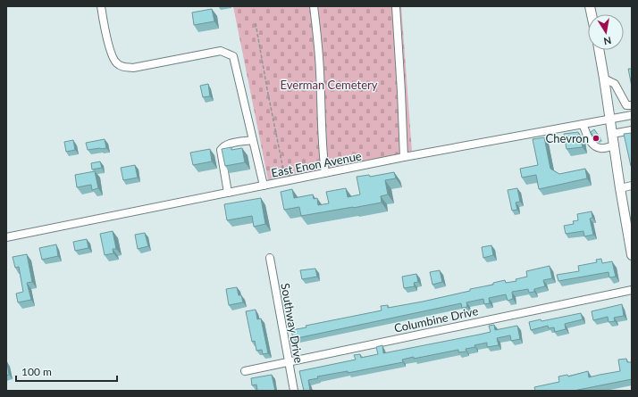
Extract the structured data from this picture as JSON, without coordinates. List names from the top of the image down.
{
  "streets": {
    "street": ["East Enon Avenue", "Columbine Drive", "Southway Drive"]
  },
  "crossings": [
    ["Columbine Drive", "Southway Drive"]
  ],
  "parks": ["Everman Cemetery"],
  "places": ["Chevron"],
  "scale_bar": "100 m",
  "north": "bottom"
}
